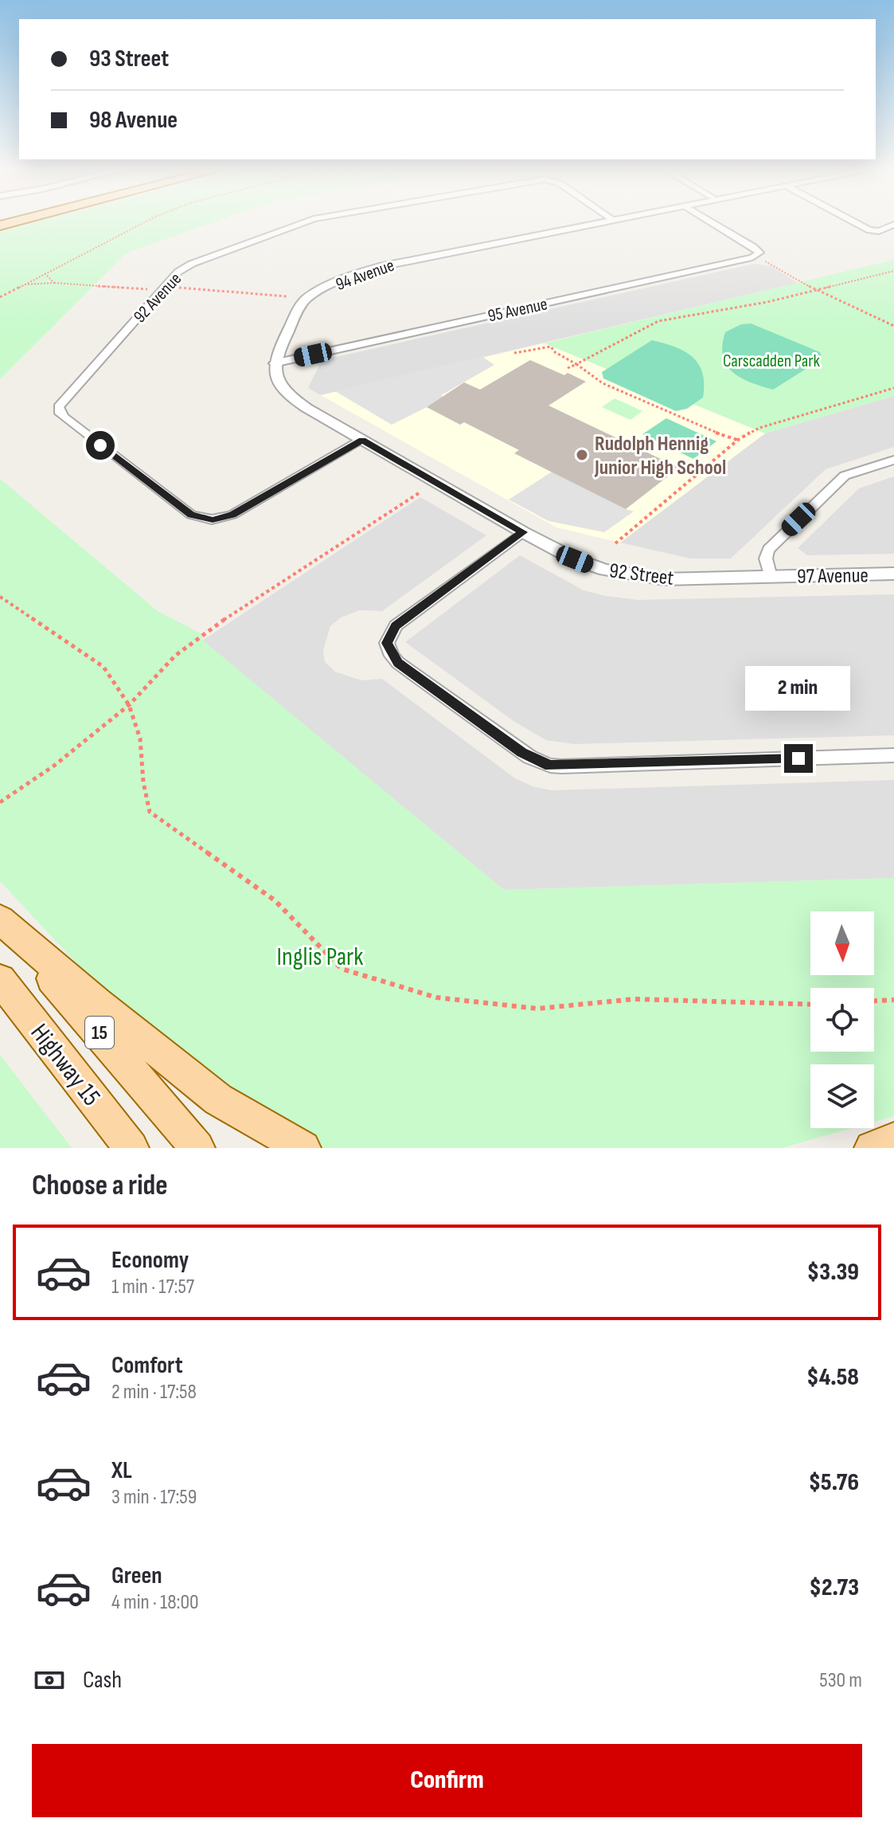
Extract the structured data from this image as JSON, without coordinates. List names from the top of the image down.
{
  "streets": {
    "main road": ["15", "Highway 15"],
    "street": [
      "94 Avenue",
      "92 Avenue",
      "95 Avenue",
      "92 Street",
      "97 Avenue"
    ]
  },
  "crossings": [
    ["94 Avenue", "95 Avenue"],
    ["94 Avenue", "92 Street"],
    ["92 Avenue", "92 Street"],
    ["95 Avenue", "92 Street"],
    ["92 Street", "97 Avenue"]
  ],
  "parks": ["Carscadden Park", "Inglis Park"],
  "places": ["Rudolph Hennig Junior High School"],
  "north": "bottom",
  "page": {
    "banner": ["93 Street", "98 Avenue"],
    "bubble": "2 min",
    "heading": "Choose a ride",
    "list": [
      {
        "name": "Economy",
        "note": "1 min · 17:57",
        "value": "$3.39"
      },
      {
        "name": "Comfort",
        "note": "2 min · 17:58",
        "value": "$4.58"
      },
      {
        "name": "XL",
        "note": "3 min · 17:59",
        "value": "$5.76"
      },
      {
        "name": "Green",
        "note": "4 min · 18:00",
        "value": "$2.73"
      }
    ],
    "pay": ["Cash", "530 m"],
    "buttons": "Confirm"
  }
}
